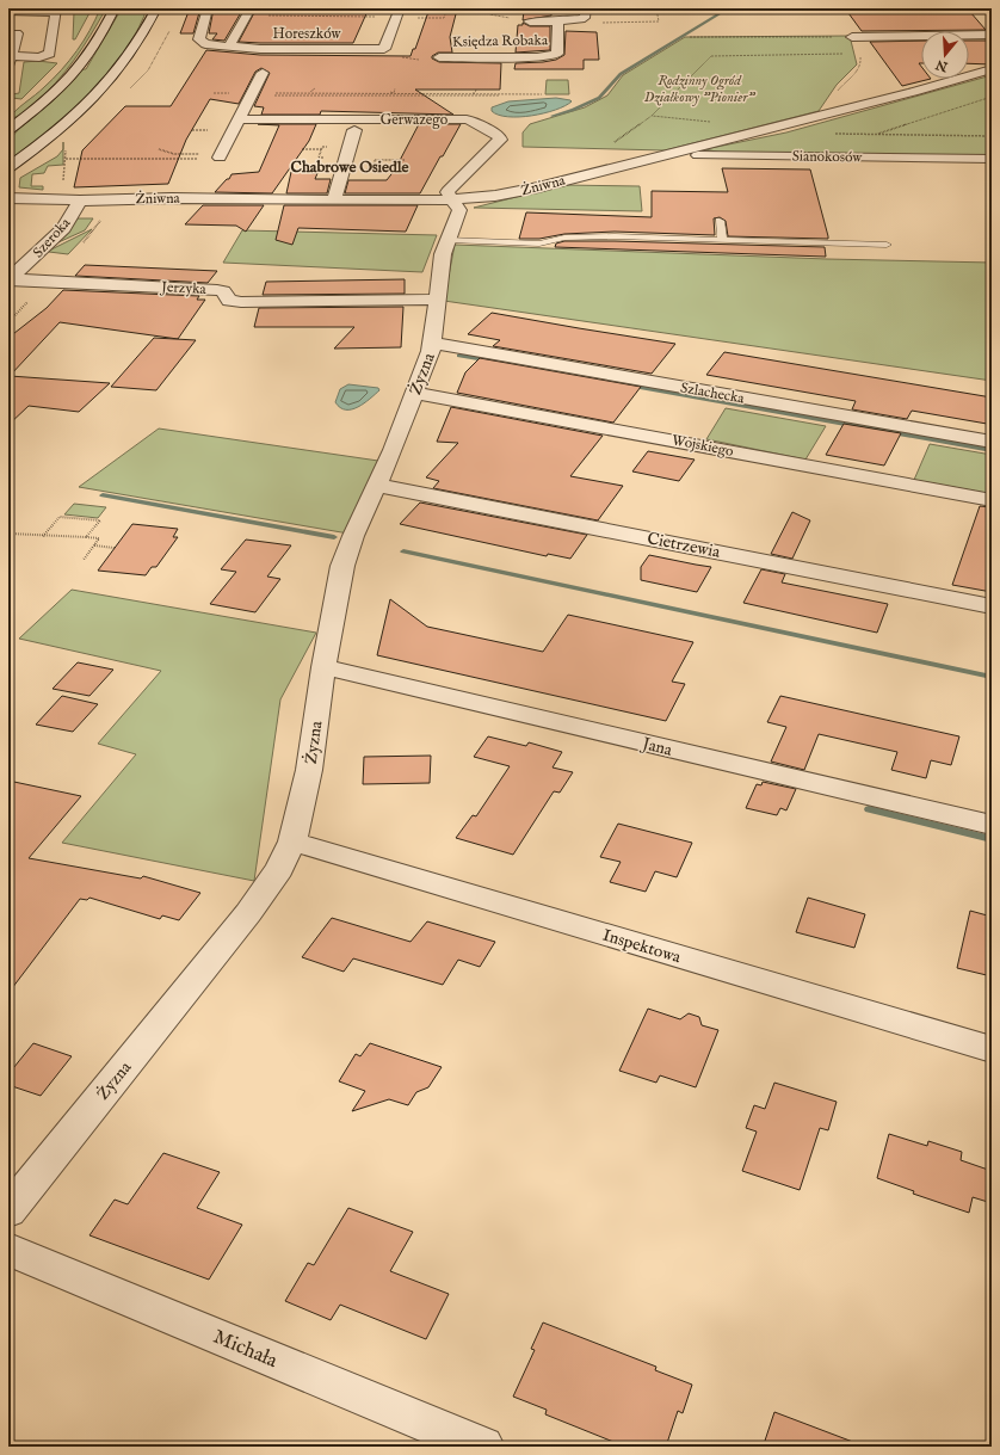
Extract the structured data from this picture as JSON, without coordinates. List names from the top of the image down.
{
  "streets": {
    "street": [
      "Horeszków",
      "Księdza Robaka",
      "Gerwazego",
      "Sianokosów",
      "Żniwna",
      "Szeroka",
      "Jerzyka",
      "Żyzna",
      "Szlachecka",
      "Wojskiego",
      "Cietrzewia",
      "Jana",
      "Inspektowa",
      "Michała"
    ]
  },
  "crossings": [
    ["Gerwazego", "Żniwna"],
    ["Gerwazego", "Żyzna"],
    ["Sianokosów", "Żniwna"],
    ["Żniwna", "Szeroka"],
    ["Żniwna", "Żyzna"],
    ["Szeroka", "Jerzyka"],
    ["Jerzyka", "Żyzna"],
    ["Żyzna", "Szlachecka"],
    ["Żyzna", "Wojskiego"],
    ["Żyzna", "Cietrzewia"],
    ["Żyzna", "Jana"],
    ["Żyzna", "Inspektowa"]
  ],
  "districts": ["Chabrowe Osiedle"],
  "parks": ["Rodzinny Ogród Działkowy \"Pionier\""],
  "north": "bottom"
}
